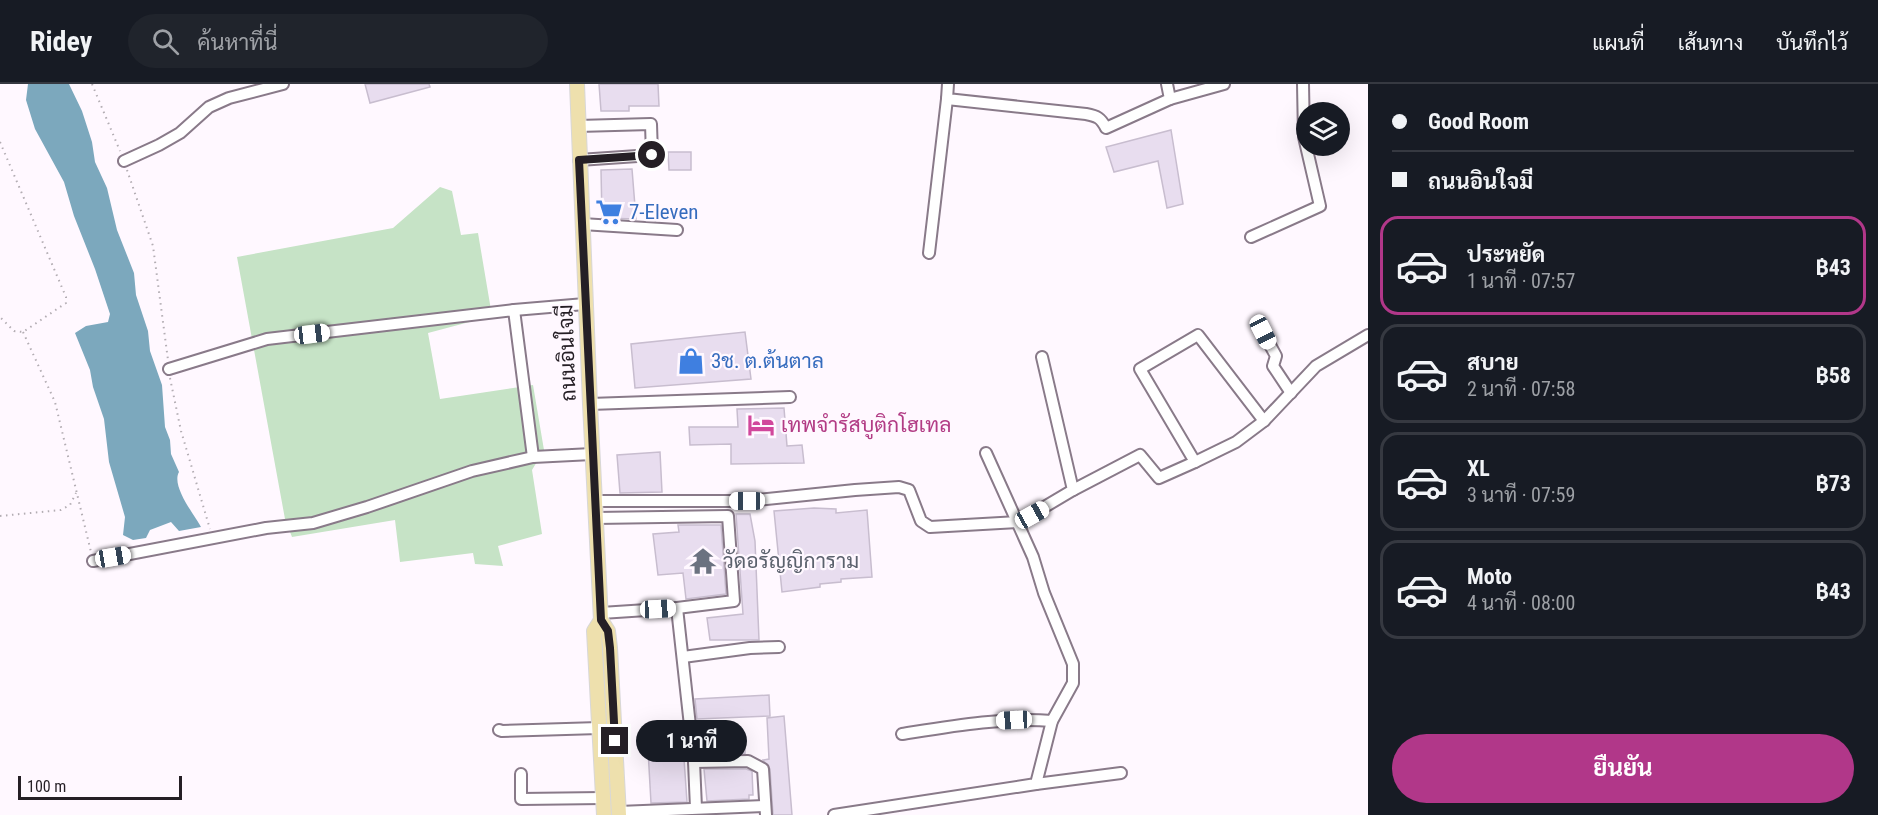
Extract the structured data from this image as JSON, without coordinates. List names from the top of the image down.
{
  "streets": {
    "main road": ["ถนนอินใจมี"]
  },
  "places": {
    "supermarket": ["7-Eleven"],
    "shop": ["3ช. ต.ต้นตาล"],
    "hotel": ["เทพจำรัสบูติกโฮเทล"],
    "temple": ["วัดอรัญญิการาม"]
  },
  "scale_bar": "100 m",
  "page": {
    "header": "Ridey",
    "search": "ค้นหาที่นี่",
    "nav": ["แผนที่", "เส้นทาง", "บันทึกไว้"],
    "banner": ["Good Room", "ถนนอินใจมี"],
    "list": [
      {
        "name": "ประหยัด",
        "note": "1 นาที · 07:57",
        "value": "฿43"
      },
      {
        "name": "สบาย",
        "note": "2 นาที · 07:58",
        "value": "฿58"
      },
      {
        "name": "XL",
        "note": "3 นาที · 07:59",
        "value": "฿73"
      },
      {
        "name": "Moto",
        "note": "4 นาที · 08:00",
        "value": "฿43"
      }
    ],
    "bubble": "1 นาที",
    "buttons": "ยืนยัน",
    "scale": "100 m"
  }
}
